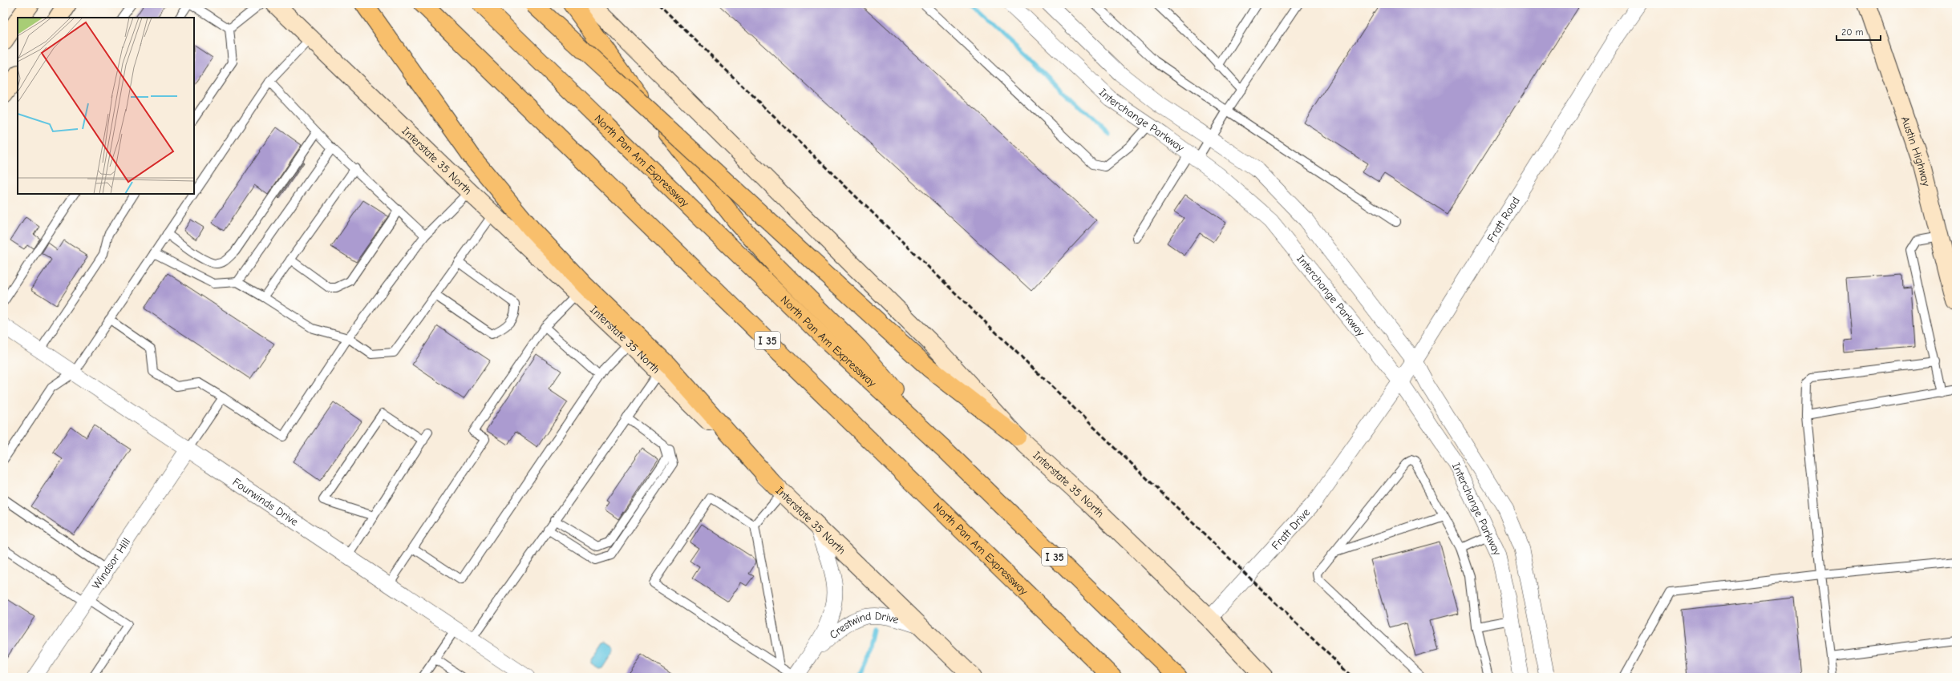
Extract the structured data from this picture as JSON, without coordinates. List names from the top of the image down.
{
  "streets": {
    "highway": ["North Pan Am Expressway", "I 35"],
    "main road": ["Austin Highway", "Interstate 35 North"],
    "street": [
      "Interchange Parkway",
      "Fratt Road",
      "Fourwinds Drive",
      "Fratt Drive",
      "Windsor Hill",
      "Crestwind Drive"
    ]
  },
  "crossings": [
    ["Interchange Parkway", "Fratt Road"],
    ["Interstate 35 North", "Fratt Drive"],
    ["Interstate 35 North", "Crestwind Drive"],
    ["Fratt Road", "Fratt Drive"],
    ["Fourwinds Drive", "Windsor Hill"]
  ],
  "scale_bar": "20 m"
}
